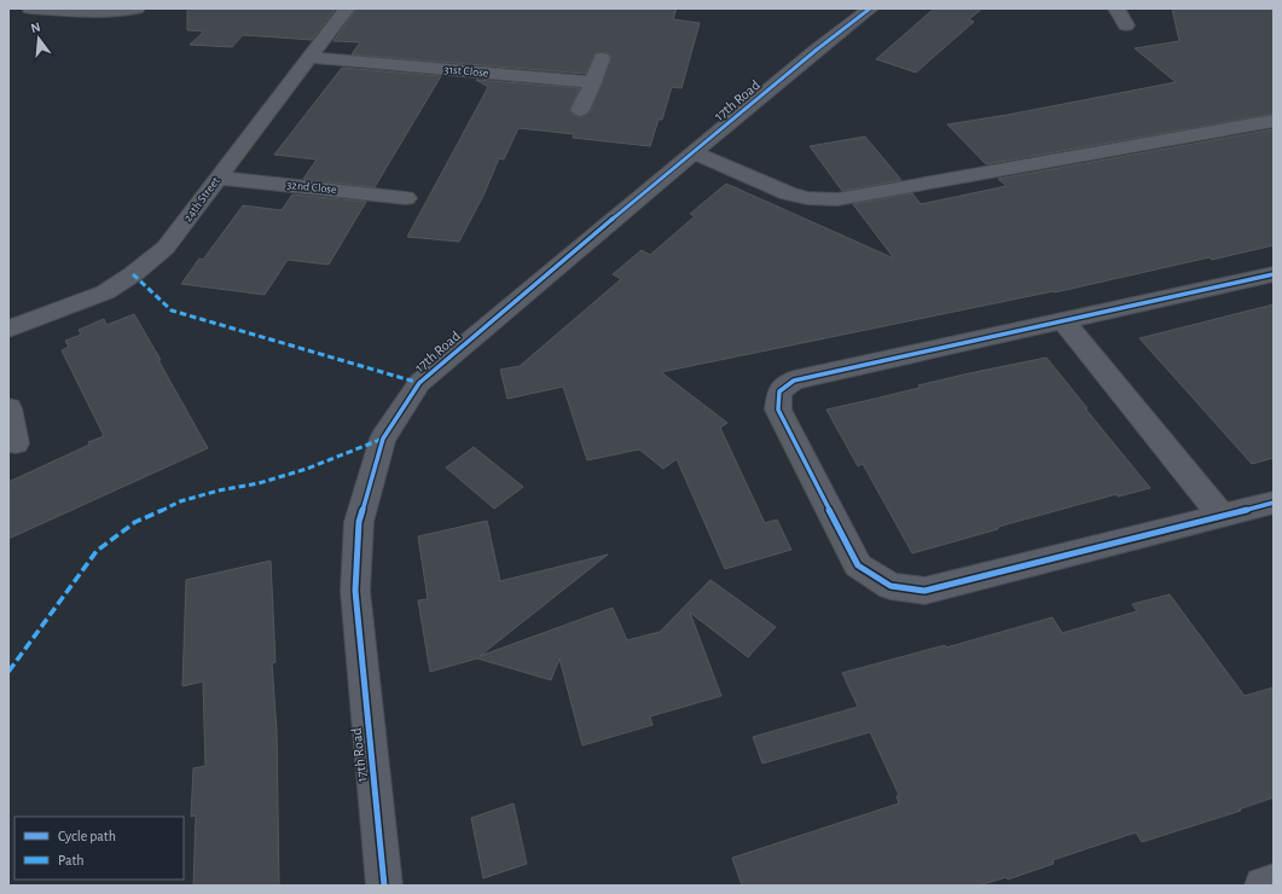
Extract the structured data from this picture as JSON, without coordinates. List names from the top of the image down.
{
  "streets": {
    "street": [
      "31st Close",
      "17th Road",
      "32nd Close",
      "24th Street"
    ]
  },
  "crossings": [
    ["31st Close", "24th Street"],
    ["32nd Close", "24th Street"]
  ],
  "legend": ["Cycle path", "Path"],
  "north": "top"
}
